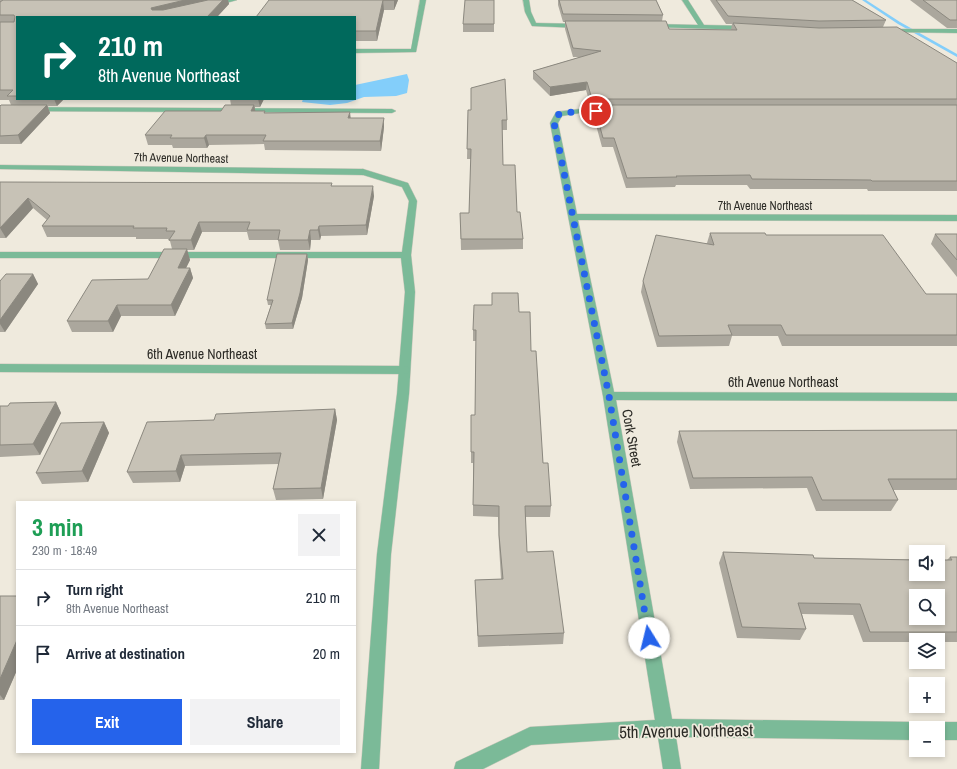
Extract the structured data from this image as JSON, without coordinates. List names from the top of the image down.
{
  "streets": {
    "street": [
      "7th Avenue Northeast",
      "6th Avenue Northeast",
      "Cork Street",
      "5th Avenue Northeast"
    ]
  },
  "crossings": [
    ["7th Avenue Northeast", "6th Avenue Northeast"],
    ["7th Avenue Northeast", "Cork Street"],
    ["6th Avenue Northeast", "Cork Street"],
    ["Cork Street", "5th Avenue Northeast"]
  ],
  "page": {
    "turn": ["210 m", "8th Avenue Northeast"],
    "heading": ["3 min", "230 m · 18:49"],
    "map_buttons": ["+", "−"],
    "list": [
      {
        "name": "Turn right",
        "note": "8th Avenue Northeast",
        "value": "210 m"
      },
      {
        "name": "Arrive at destination",
        "value": "20 m"
      }
    ],
    "buttons": ["Exit", "Share"]
  }
}
